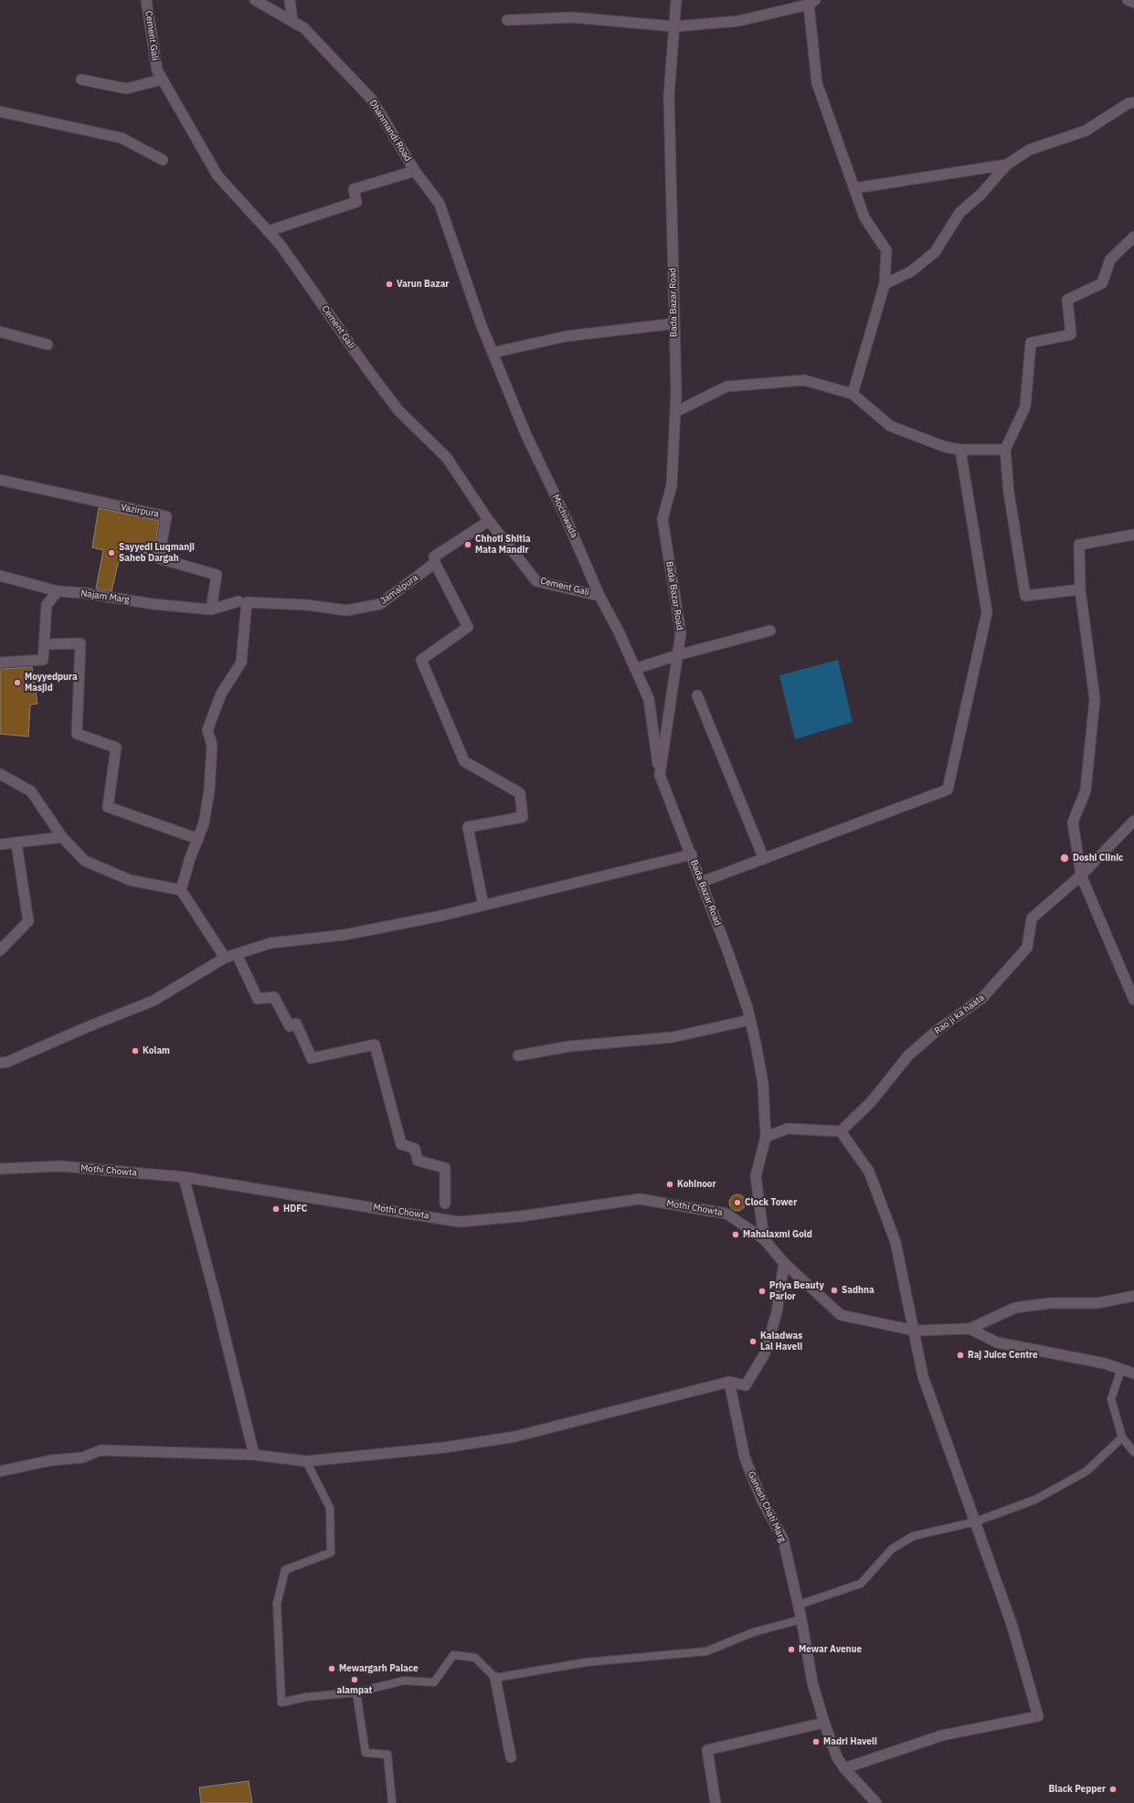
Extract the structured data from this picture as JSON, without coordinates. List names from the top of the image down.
{
  "streets": {
    "street": [
      "Cement Gali",
      "Dhanmandi Road",
      "Bada Bazar Road",
      "Vazirpura",
      "Mochiwada",
      "Jamalpura",
      "Najam Marg",
      "Rao ji ka haata",
      "Mothi Chowta",
      "Ganesh Chati Marg"
    ]
  },
  "crossings": [
    ["Cement Gali", "Mochiwada"],
    ["Cement Gali", "Jamalpura"],
    ["Dhanmandi Road", "Mochiwada"],
    ["Bada Bazar Road", "Mochiwada"],
    ["Bada Bazar Road", "Mothi Chowta"],
    ["Vazirpura", "Najam Marg"]
  ],
  "places": [
    "Varun Bazar",
    "Chhoti Shitla Mata Mandir",
    "Sayyedi Luqmanji Saheb Dargah",
    "Moyyedpura Masjid",
    "Doshi Clinic",
    "Kolam",
    "Kohinoor",
    "Clock Tower",
    "HDFC",
    "Mahalaxmi Gold",
    "Sadhna",
    "Priya Beauty Parlor",
    "Kaladwas Lal Haveli",
    "Raj Juice Centre",
    "Mewar Avenue",
    "Mewargarh Palace",
    "alampat",
    "Madri Haveli",
    "Black Pepper"
  ]
}
